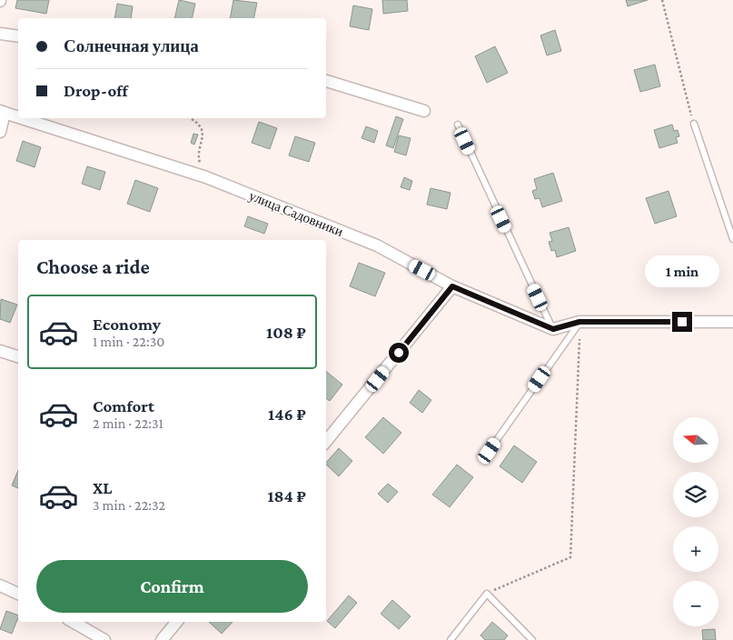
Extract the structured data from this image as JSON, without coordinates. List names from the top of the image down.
{
  "streets": {
    "street": ["улица Садовники"]
  },
  "north": "left",
  "page": {
    "banner": ["Солнечная улица", "Drop-off"],
    "heading": "Choose a ride",
    "bubble": "1 min",
    "list": [
      {
        "name": "Economy",
        "note": "1 min · 22:30",
        "value": "108 ₽"
      },
      {
        "name": "Comfort",
        "note": "2 min · 22:31",
        "value": "146 ₽"
      },
      {
        "name": "XL",
        "note": "3 min · 22:32",
        "value": "184 ₽"
      }
    ],
    "map_buttons": ["+", "−"],
    "buttons": "Confirm"
  }
}
